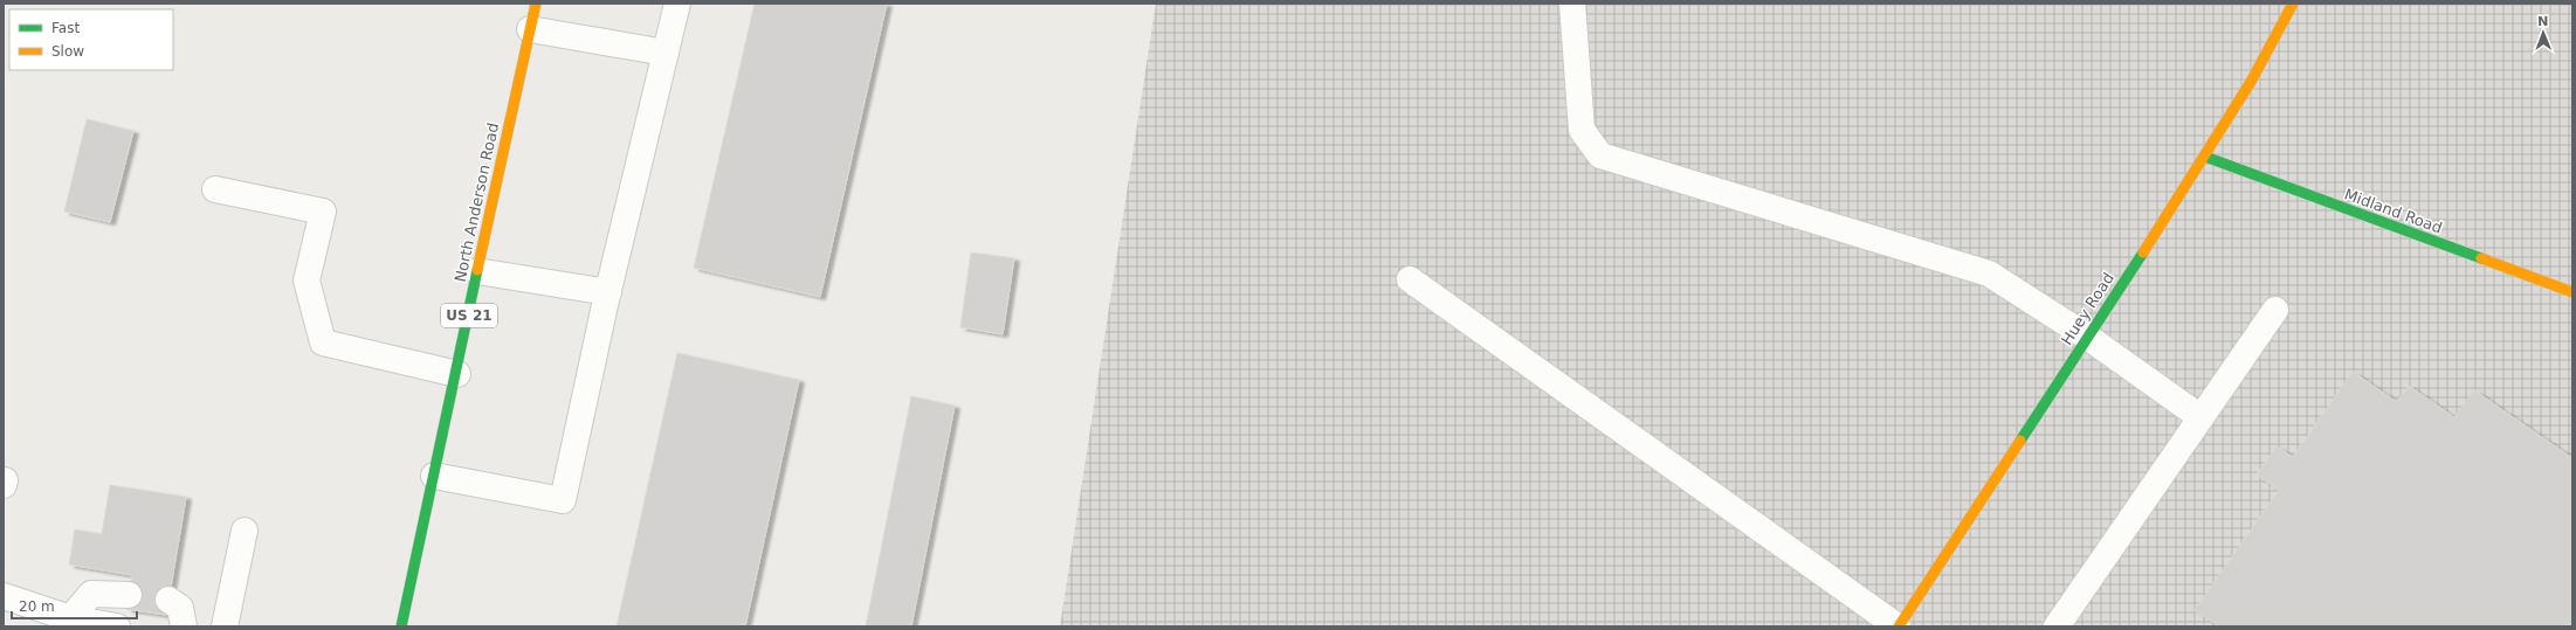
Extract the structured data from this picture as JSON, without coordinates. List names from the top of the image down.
{
  "streets": {
    "street": [
      "North Anderson Road",
      "Midland Road",
      "Huey Road",
      "US 21"
    ]
  },
  "crossings": [
    ["Midland Road", "Huey Road"]
  ],
  "legend": ["Fast", "Slow"],
  "scale_bar": "20 m",
  "north": "top"
}
